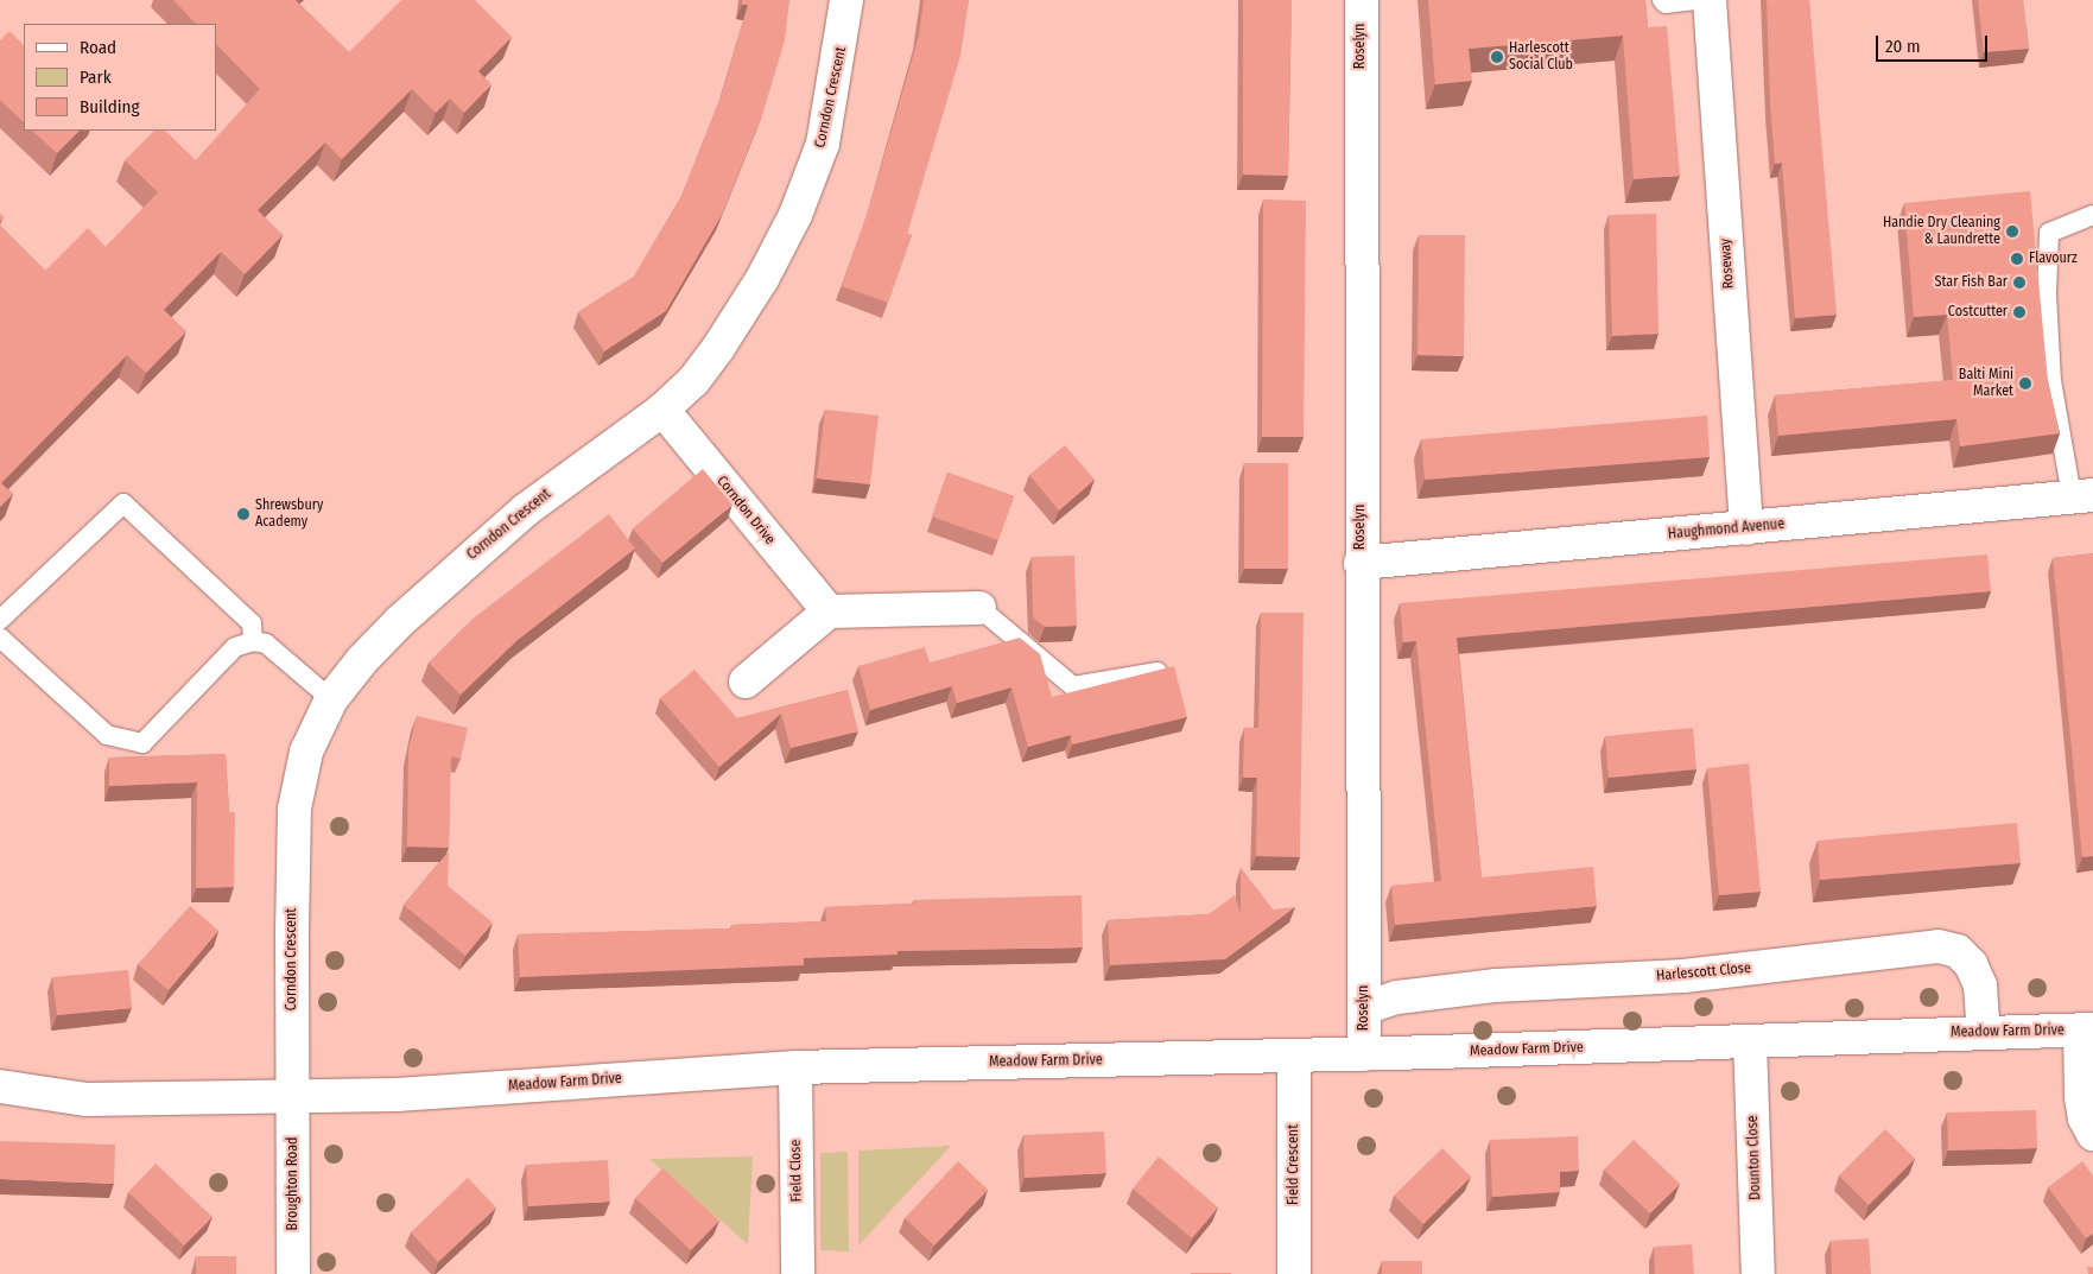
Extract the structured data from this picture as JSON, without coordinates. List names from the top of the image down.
{
  "streets": {
    "street": [
      "Roselyn",
      "Corndon Crescent",
      "Roseway",
      "Corndon Drive",
      "Haughmond Avenue",
      "Harlescott Close",
      "Meadow Farm Drive",
      "Dounton Close",
      "Field Crescent",
      "Field Close",
      "Broughton Road"
    ]
  },
  "crossings": [
    ["Roselyn", "Haughmond Avenue"],
    ["Roselyn", "Harlescott Close"],
    ["Roselyn", "Meadow Farm Drive"],
    ["Corndon Crescent", "Corndon Drive"],
    ["Corndon Crescent", "Meadow Farm Drive"],
    ["Corndon Crescent", "Broughton Road"],
    ["Roseway", "Haughmond Avenue"],
    ["Harlescott Close", "Meadow Farm Drive"],
    ["Meadow Farm Drive", "Dounton Close"],
    ["Meadow Farm Drive", "Field Crescent"],
    ["Meadow Farm Drive", "Field Close"],
    ["Meadow Farm Drive", "Broughton Road"]
  ],
  "places": [
    "Harlescott Social Club",
    "Handie Dry Cleaning & Laundrette",
    "Flavourz",
    "Star Fish Bar",
    "Costcutter",
    "Balti Mini Market",
    "Shrewsbury Academy"
  ],
  "legend": ["Road", "Park", "Building"],
  "scale_bar": "20 m"
}
